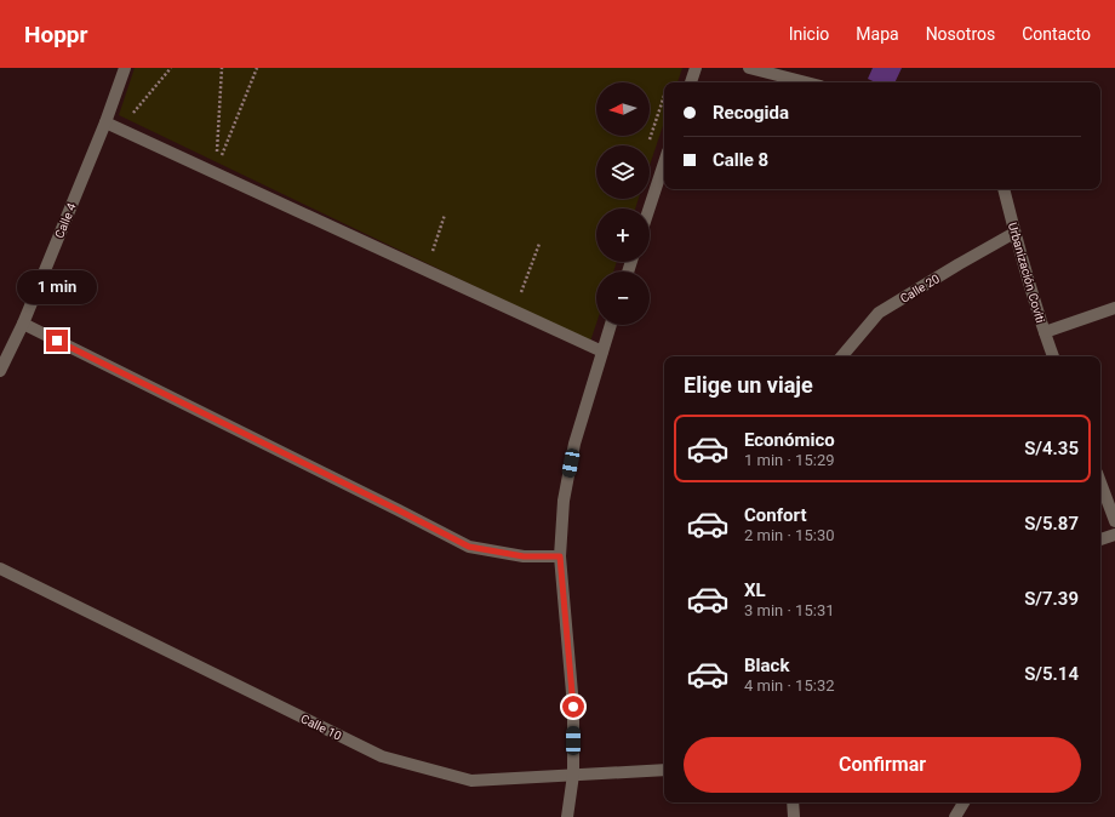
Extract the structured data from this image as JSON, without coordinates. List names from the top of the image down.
{
  "streets": {
    "street": [
      "Calle 4",
      "Urbanización Coviti",
      "Calle 20",
      "Calle 10"
    ]
  },
  "crossings": [
    ["Urbanización Coviti", "Calle 20"]
  ],
  "north": "left",
  "page": {
    "header": "Hoppr",
    "nav": [
      "Inicio",
      "Mapa",
      "Nosotros",
      "Contacto"
    ],
    "map_buttons": ["+", "−"],
    "banner": ["Recogida", "Calle 8"],
    "bubble": "1 min",
    "heading": "Elige un viaje",
    "list": [
      {
        "name": "Económico",
        "note": "1 min · 15:29",
        "value": "S/4.35"
      },
      {
        "name": "Confort",
        "note": "2 min · 15:30",
        "value": "S/5.87"
      },
      {
        "name": "XL",
        "note": "3 min · 15:31",
        "value": "S/7.39"
      },
      {
        "name": "Black",
        "note": "4 min · 15:32",
        "value": "S/5.14"
      }
    ],
    "buttons": "Confirmar"
  }
}
